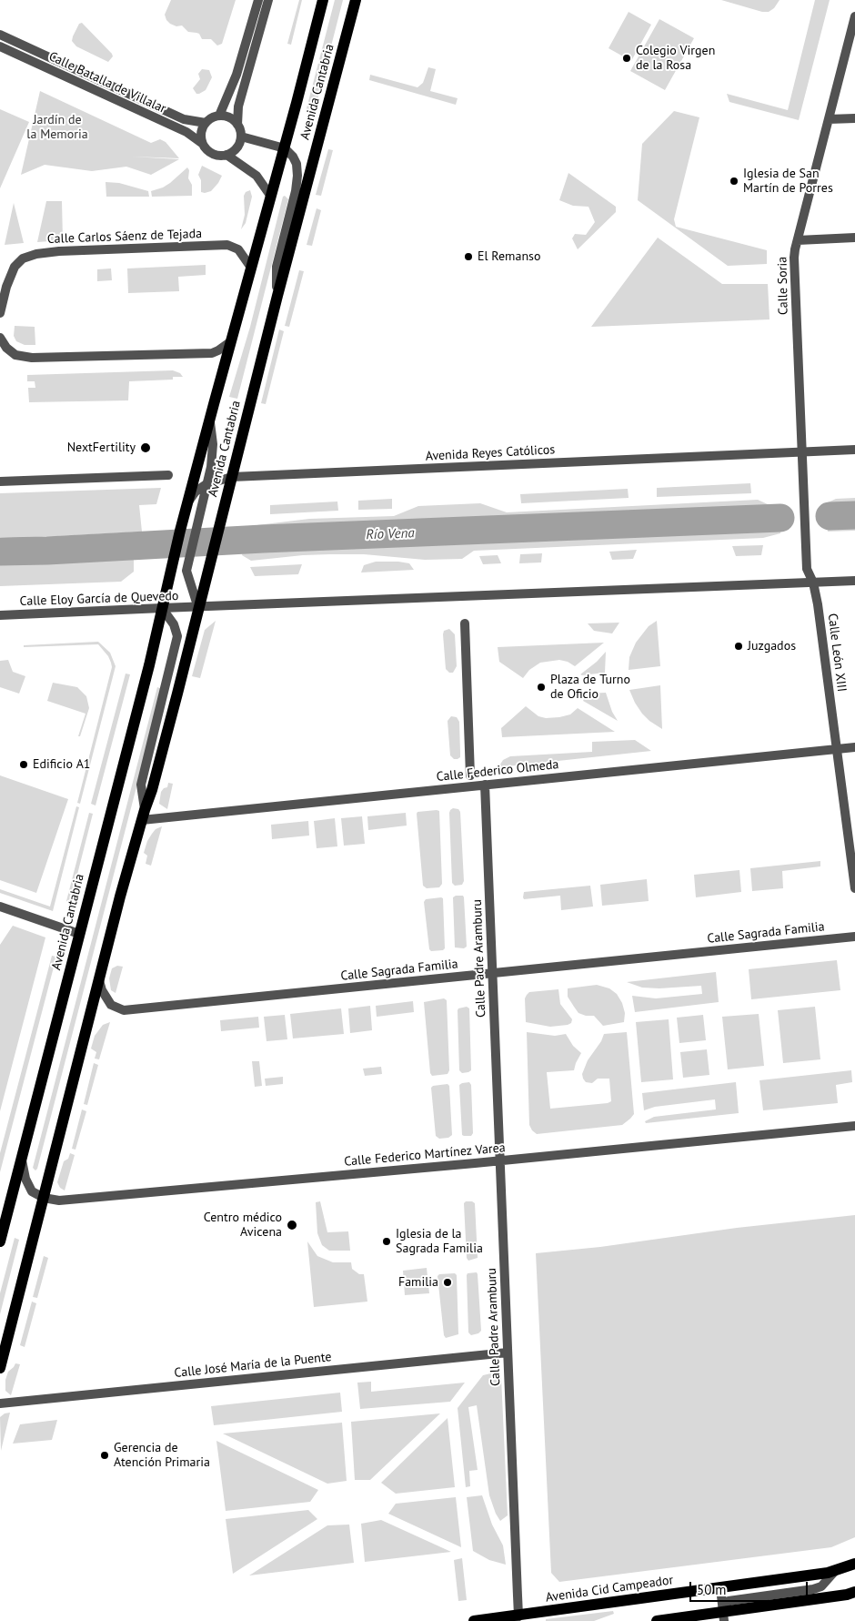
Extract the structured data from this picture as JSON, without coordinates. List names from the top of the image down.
{
  "streets": {
    "main road": ["Avenida Cantabria", "Avenida Cid Campeador"],
    "street": [
      "Calle Batalla de Villalar",
      "Calle Carlos Sáenz de Tejada",
      "Calle Soria",
      "Avenida Reyes Católicos",
      "Calle Eloy García de Quevedo",
      "Calle León XIII",
      "Calle Federico Olmeda",
      "Calle Sagrada Familia",
      "Calle Padre Aramburu",
      "Calle Federico Martínez Varea",
      "Calle José María de la Puente"
    ]
  },
  "crossings": [
    ["Avenida Cantabria", "Calle Carlos Sáenz de Tejada"],
    ["Avenida Cantabria", "Avenida Reyes Católicos"],
    ["Avenida Cantabria", "Calle Eloy García de Quevedo"],
    ["Avenida Cantabria", "Calle Federico Olmeda"],
    ["Avenida Cantabria", "Calle Sagrada Familia"],
    ["Avenida Cantabria", "Calle Federico Martínez Varea"],
    ["Calle Soria", "Avenida Reyes Católicos"],
    ["Calle León XIII", "Calle Federico Olmeda"],
    ["Calle Federico Olmeda", "Calle Padre Aramburu"],
    ["Calle Sagrada Familia", "Calle Padre Aramburu"],
    ["Calle Padre Aramburu", "Calle Federico Martínez Varea"],
    ["Calle Padre Aramburu", "Calle José María de la Puente"],
    ["Calle Padre Aramburu", "Avenida Cid Campeador"]
  ],
  "water": ["Río Vena"],
  "parks": ["Jardín de la Memoria"],
  "places": [
    "Colegio Virgen de la Rosa",
    "Iglesia de San Martín de Porres",
    "El Remanso",
    "NextFertility",
    "Juzgados",
    "Plaza de Turno de Oficio",
    "Edificio A1",
    "Centro médico Avicena",
    "Iglesia de la Sagrada Familia",
    "Familia",
    "Gerencia de Atención Primaria"
  ],
  "scale_bar": "50 m"
}
